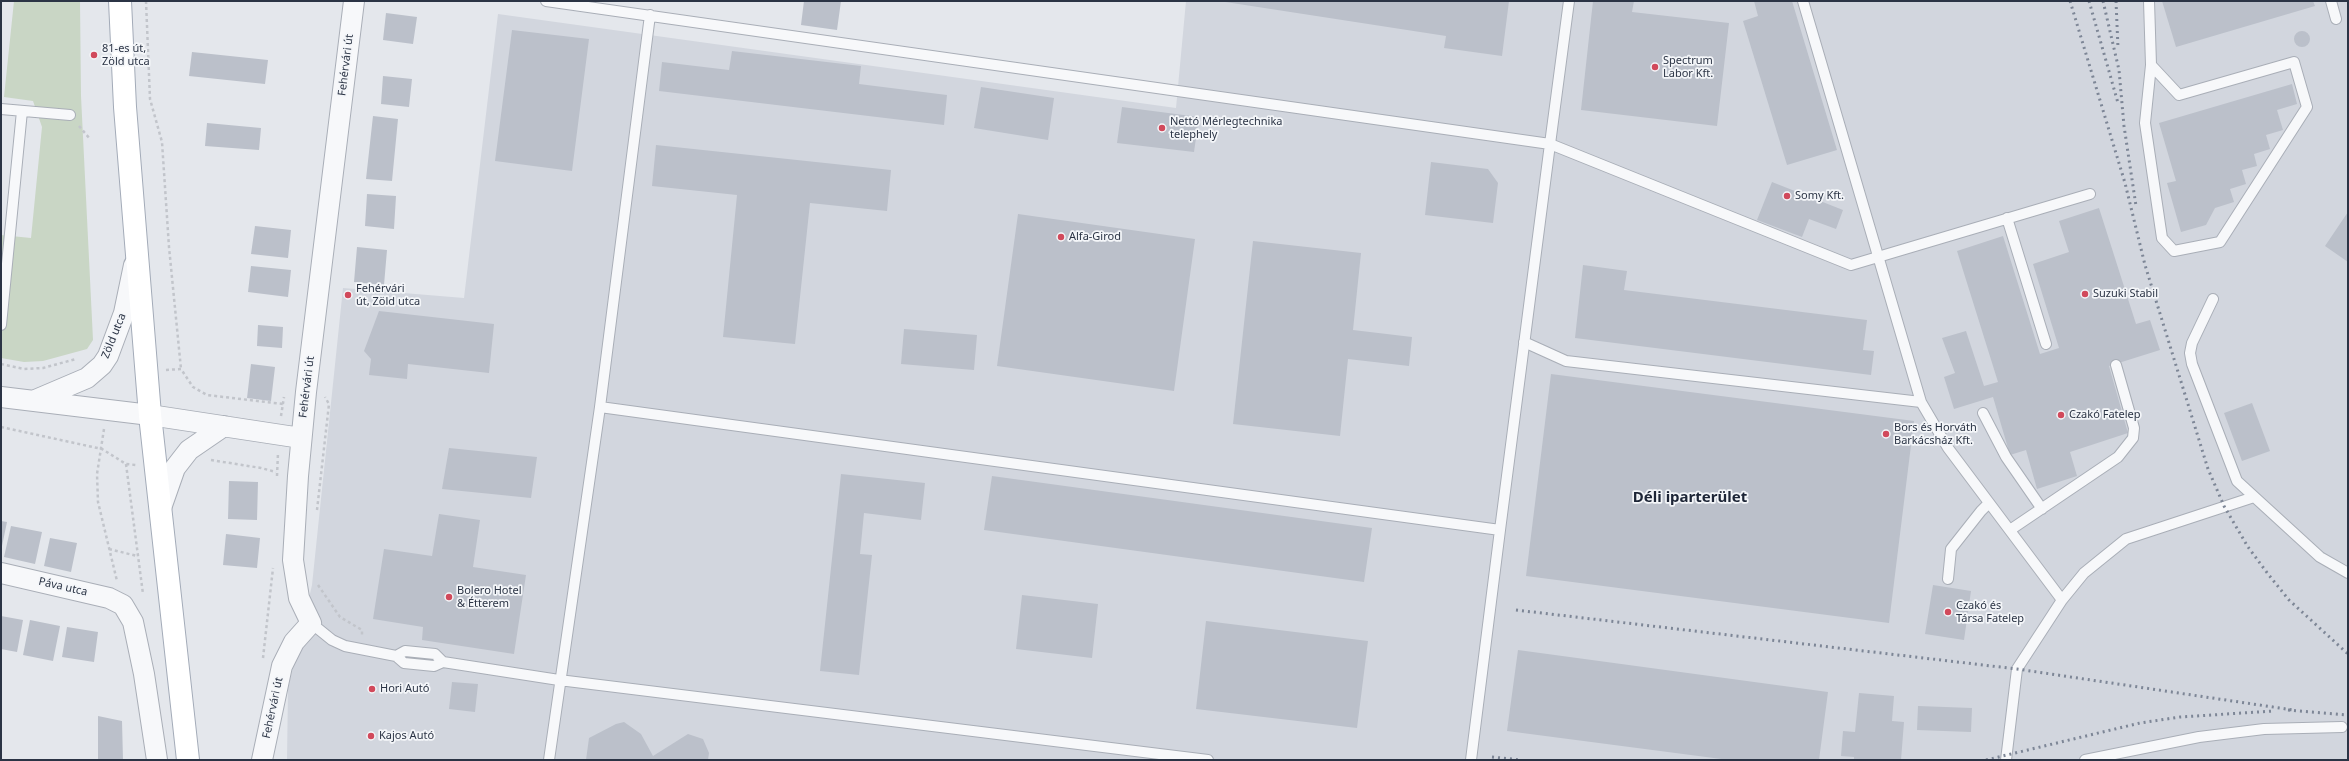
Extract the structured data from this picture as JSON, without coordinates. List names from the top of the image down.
{
  "streets": {
    "street": ["Fehérvári út", "Zöld utca", "Páva utca"]
  },
  "crossings": [
    ["Fehérvári út", "Zöld utca"]
  ],
  "districts": ["Déli iparterület"],
  "places": [
    "81-es út, Zöld utca",
    "Spectrum Labor Kft.",
    "Nettó Mérlegtechnika telephely",
    "Somy Kft.",
    "Alfa-Girod",
    "Suzuki Stabil",
    "Fehérvári út, Zöld utca",
    "Czakó Fatelep",
    "Bors és Horváth Barkácsház Kft.",
    "Bolero Hotel & Étterem",
    "Czakó és Társa Fatelep",
    "Hori Autó",
    "Kajos Autó"
  ]
}
